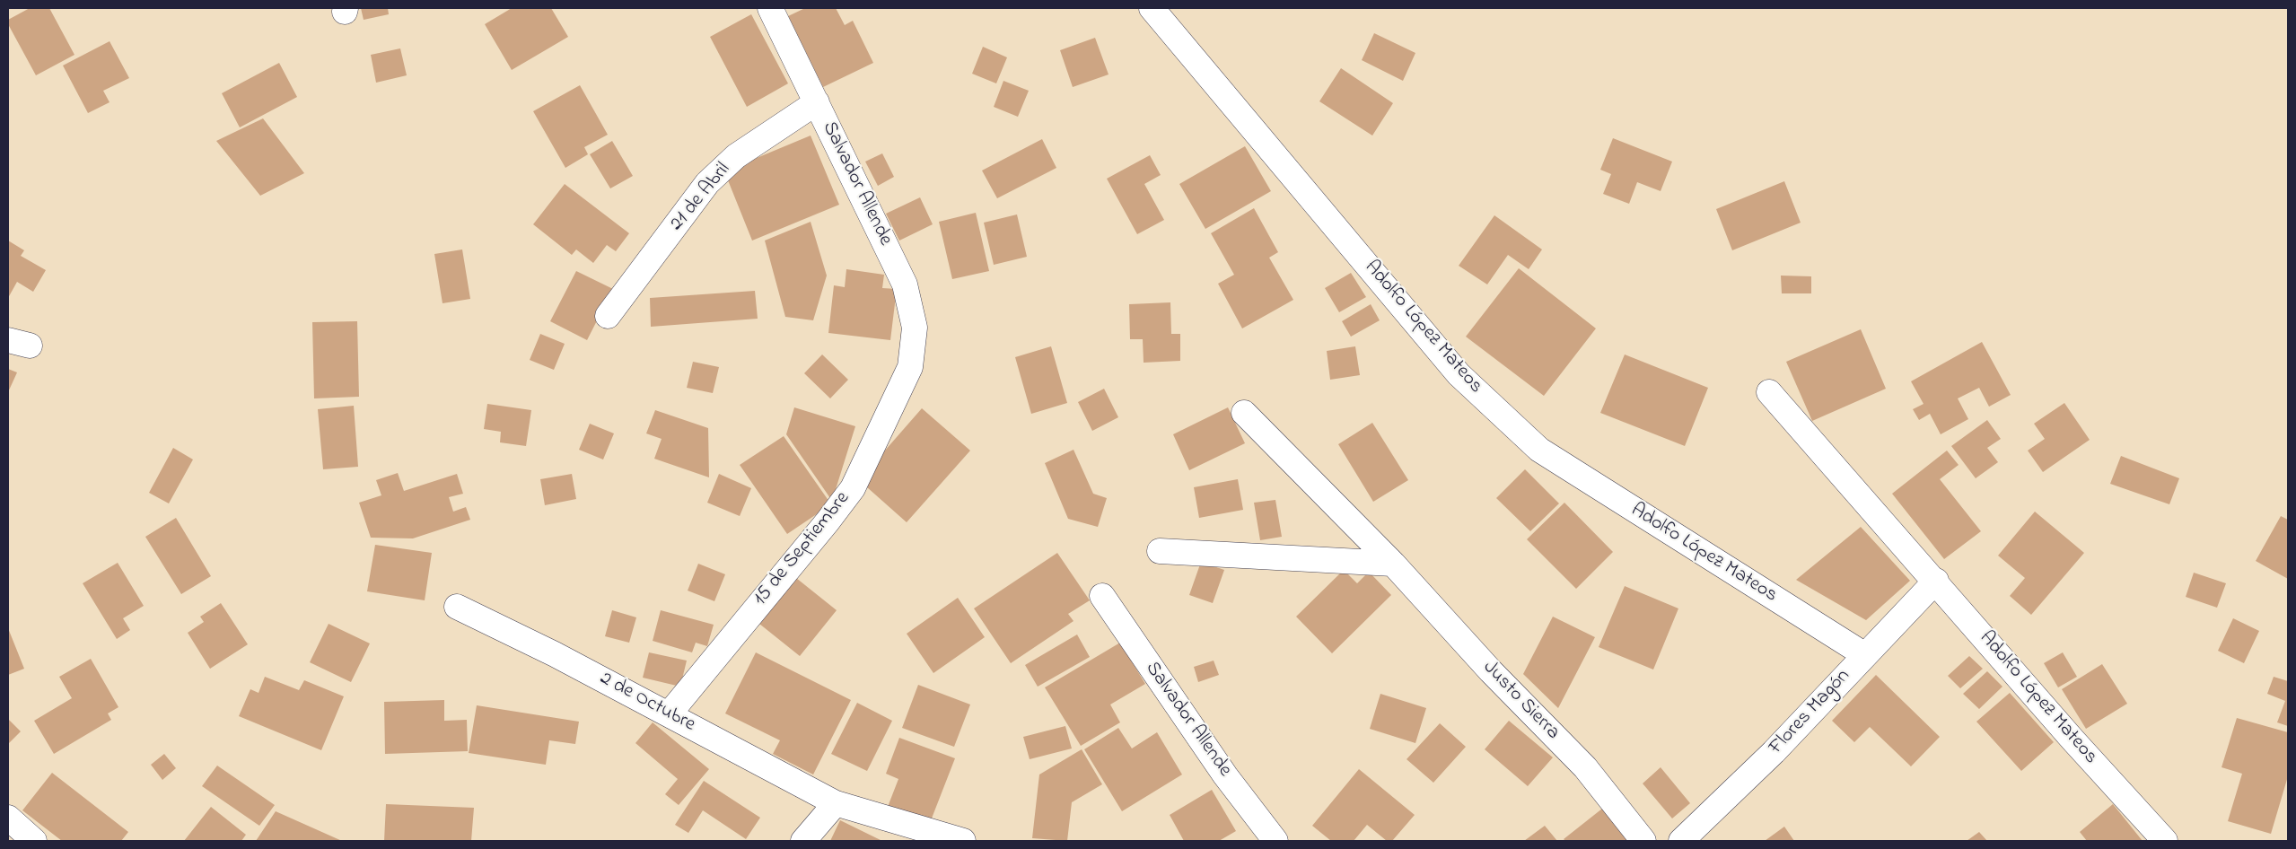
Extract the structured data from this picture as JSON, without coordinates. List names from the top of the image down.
{
  "streets": {
    "street": [
      "Salvador Allende",
      "21 de Abril",
      "Adolfo López Mateos",
      "15 de Septiembre",
      "Justo Sierra",
      "2 de Octubre",
      "Flores Magón"
    ]
  },
  "crossings": [
    ["Salvador Allende", "21 de Abril"],
    ["Salvador Allende", "15 de Septiembre"],
    ["Adolfo López Mateos", "Flores Magón"],
    ["15 de Septiembre", "2 de Octubre"]
  ]
}
